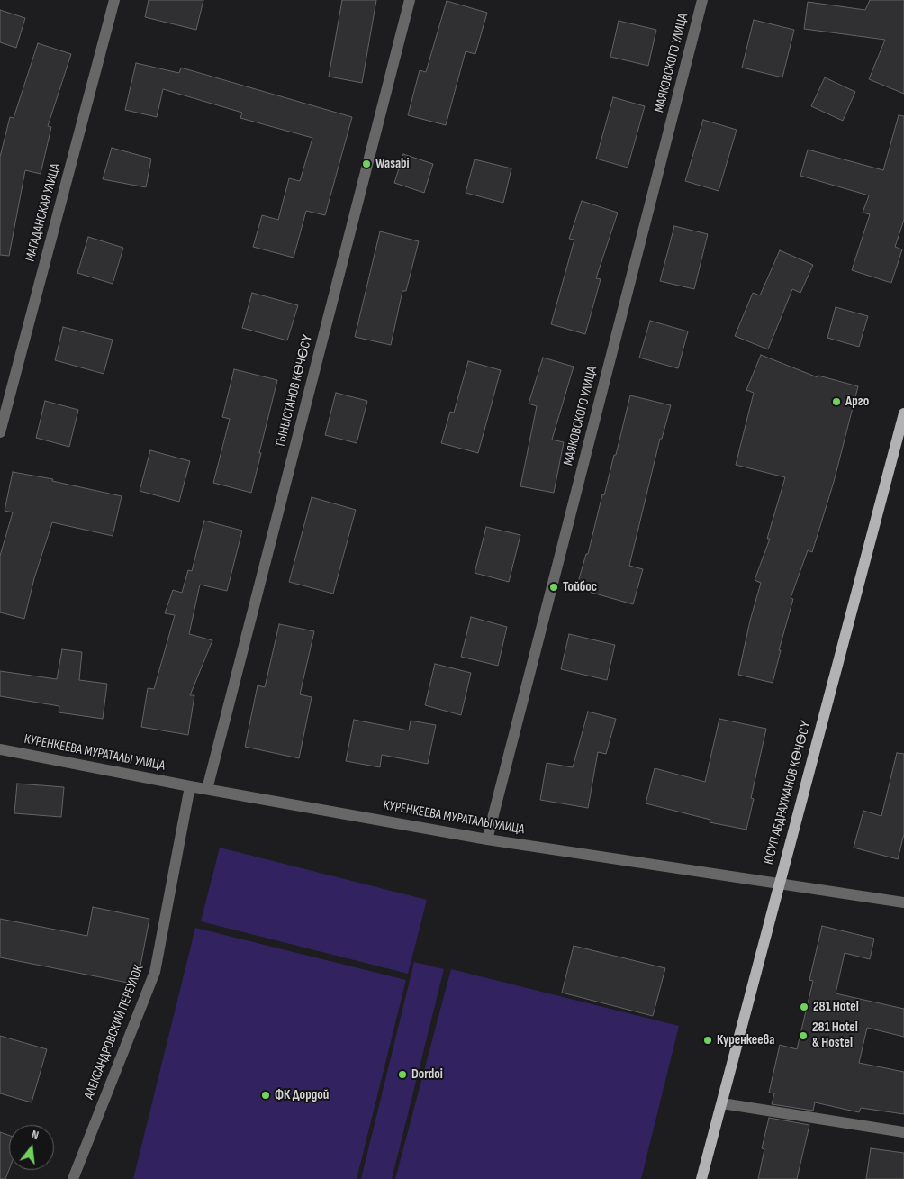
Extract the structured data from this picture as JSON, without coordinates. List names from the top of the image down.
{
  "streets": {
    "main road": ["ЮСУП АБДРАХМАНОВ КӨЧӨСҮ"],
    "street": [
      "МАЯКОВСКОГО УЛИЦА",
      "МАГАДАНСКАЯ УЛИЦА",
      "ТЫНЫСТАНОВ КӨЧӨСҮ",
      "КУРЕНКЕЕВА МУРАТАЛЫ УЛИЦА",
      "АЛЕКСАНДРОВСКИЙ ПЕРЕУЛОК"
    ]
  },
  "crossings": [
    ["МАЯКОВСКОГО УЛИЦА", "КУРЕНКЕЕВА МУРАТАЛЫ УЛИЦА"],
    ["ТЫНЫСТАНОВ КӨЧӨСҮ", "КУРЕНКЕЕВА МУРАТАЛЫ УЛИЦА"],
    ["КУРЕНКЕЕВА МУРАТАЛЫ УЛИЦА", "ЮСУП АБДРАХМАНОВ КӨЧӨСҮ"],
    ["КУРЕНКЕЕВА МУРАТАЛЫ УЛИЦА", "АЛЕКСАНДРОВСКИЙ ПЕРЕУЛОК"]
  ],
  "places": [
    "Wasabi",
    "Арго",
    "Тойбос",
    "281 Hotel",
    "281 Hotel & Hostel",
    "Куренкеева",
    "Dordoi",
    "ФК Дордой"
  ],
  "north": "top"
}
